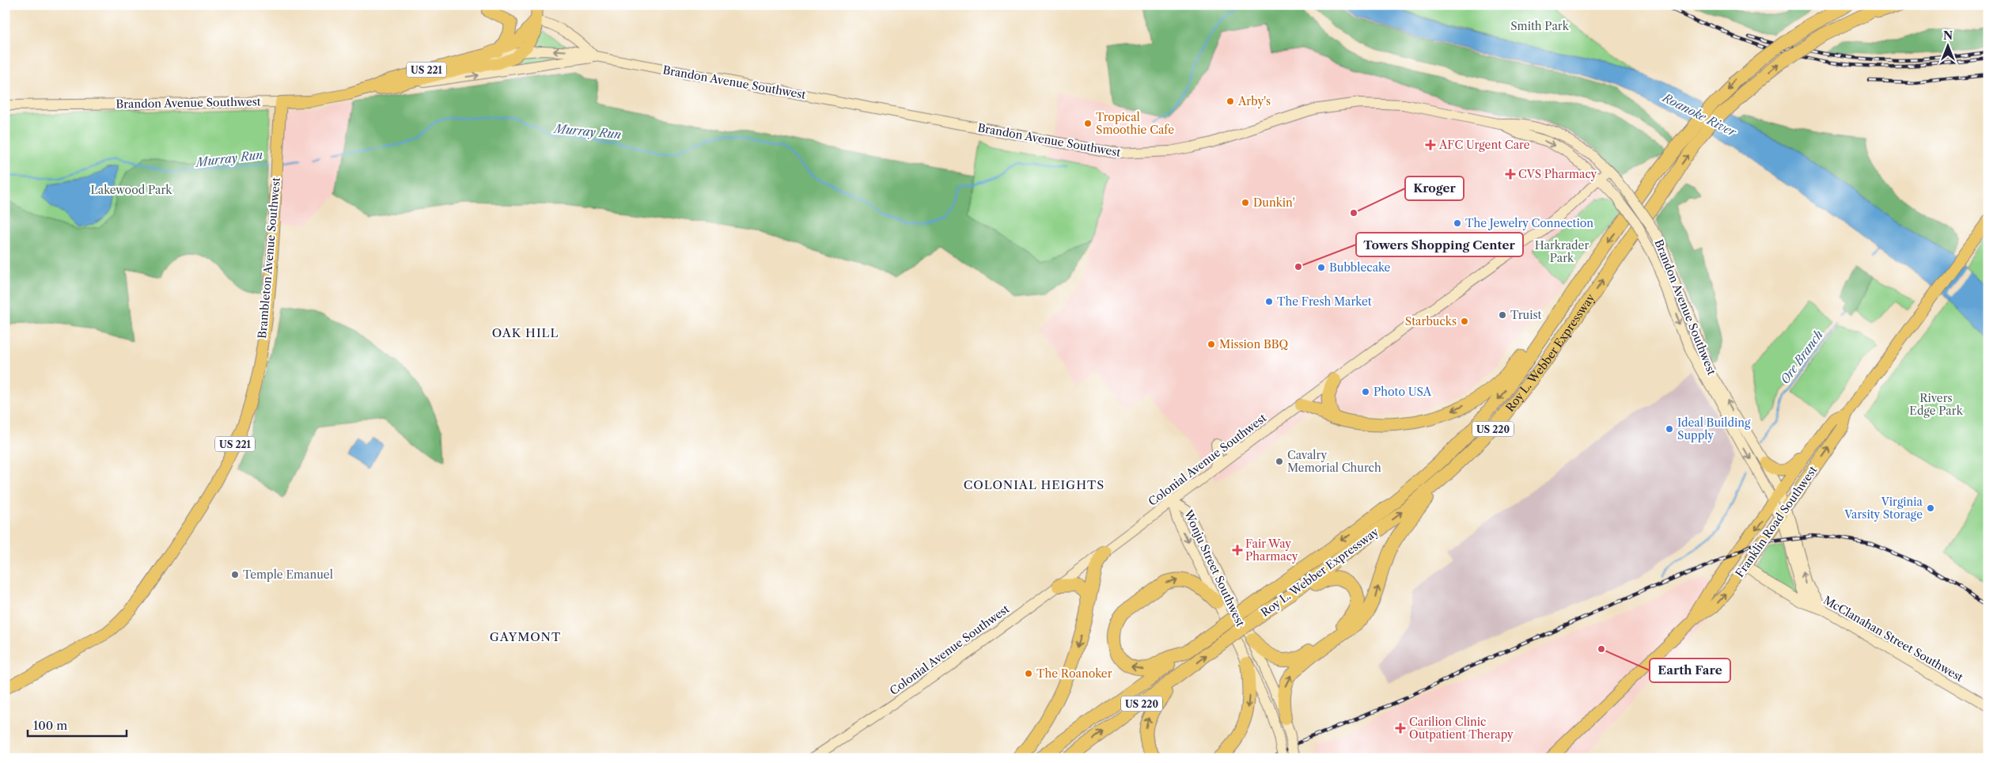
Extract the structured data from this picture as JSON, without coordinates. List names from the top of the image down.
{
  "streets": {
    "highway": ["Roy L. Webber Expressway", "US 220"],
    "main road": [
      "US 221",
      "Brandon Avenue Southwest",
      "Brambleton Avenue Southwest",
      "Colonial Avenue Southwest",
      "Franklin Road Southwest",
      "Wonju Street Southwest",
      "McClanahan Street Southwest"
    ]
  },
  "crossings": [
    ["US 221", "Brandon Avenue Southwest"],
    ["Brandon Avenue Southwest", "Brambleton Avenue Southwest"],
    ["Brandon Avenue Southwest", "Colonial Avenue Southwest"],
    ["Brandon Avenue Southwest", "Franklin Road Southwest"],
    ["Brandon Avenue Southwest", "McClanahan Street Southwest"],
    ["Roy L. Webber Expressway", "US 220"],
    ["Colonial Avenue Southwest", "Wonju Street Southwest"],
    ["Franklin Road Southwest", "McClanahan Street Southwest"]
  ],
  "districts": ["OAK HILL", "COLONIAL HEIGHTS", "GAYMONT"],
  "water": ["Roanoke River", "Murray Run", "Ore Branch"],
  "parks": [
    "Smith Park",
    "Lakewood Park",
    "Harkrader Park",
    "Rivers Edge Park"
  ],
  "places": {
    "other": [
      "Arby's",
      "Tropical Smoothie Cafe",
      "Dunkin'",
      "Kroger",
      "The Jewelry Connection",
      "Towers Shopping Center",
      "Bubblecake",
      "The Fresh Market",
      "Truist",
      "Starbucks",
      "Mission BBQ",
      "Photo USA",
      "Ideal Building Supply",
      "Cavalry Memorial Church",
      "Virginia Varsity Storage",
      "Temple Emanuel",
      "Earth Fare",
      "The Roanoker"
    ],
    "health": [
      "AFC Urgent Care",
      "CVS Pharmacy",
      "Fair Way Pharmacy",
      "Carilion Clinic Outpatient Therapy"
    ]
  },
  "scale_bar": "100 m",
  "north": "top"
}
